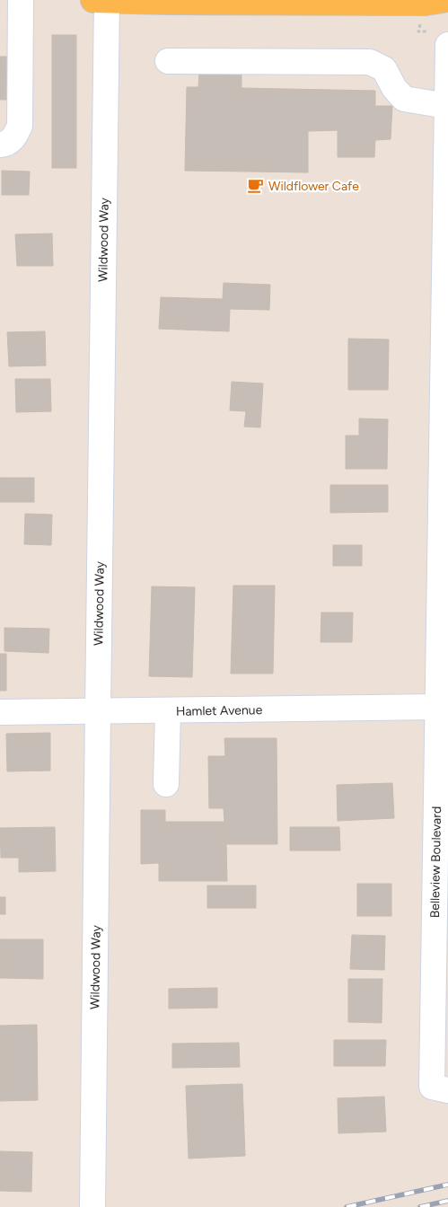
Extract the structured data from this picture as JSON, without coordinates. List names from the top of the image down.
{
  "streets": {
    "street": ["Wildwood Way", "Hamlet Avenue", "Belleview Boulevard"]
  },
  "crossings": [
    ["Wildwood Way", "Hamlet Avenue"],
    ["Hamlet Avenue", "Belleview Boulevard"]
  ],
  "places": {
    "cafe": ["Wildflower Cafe"]
  }
}
